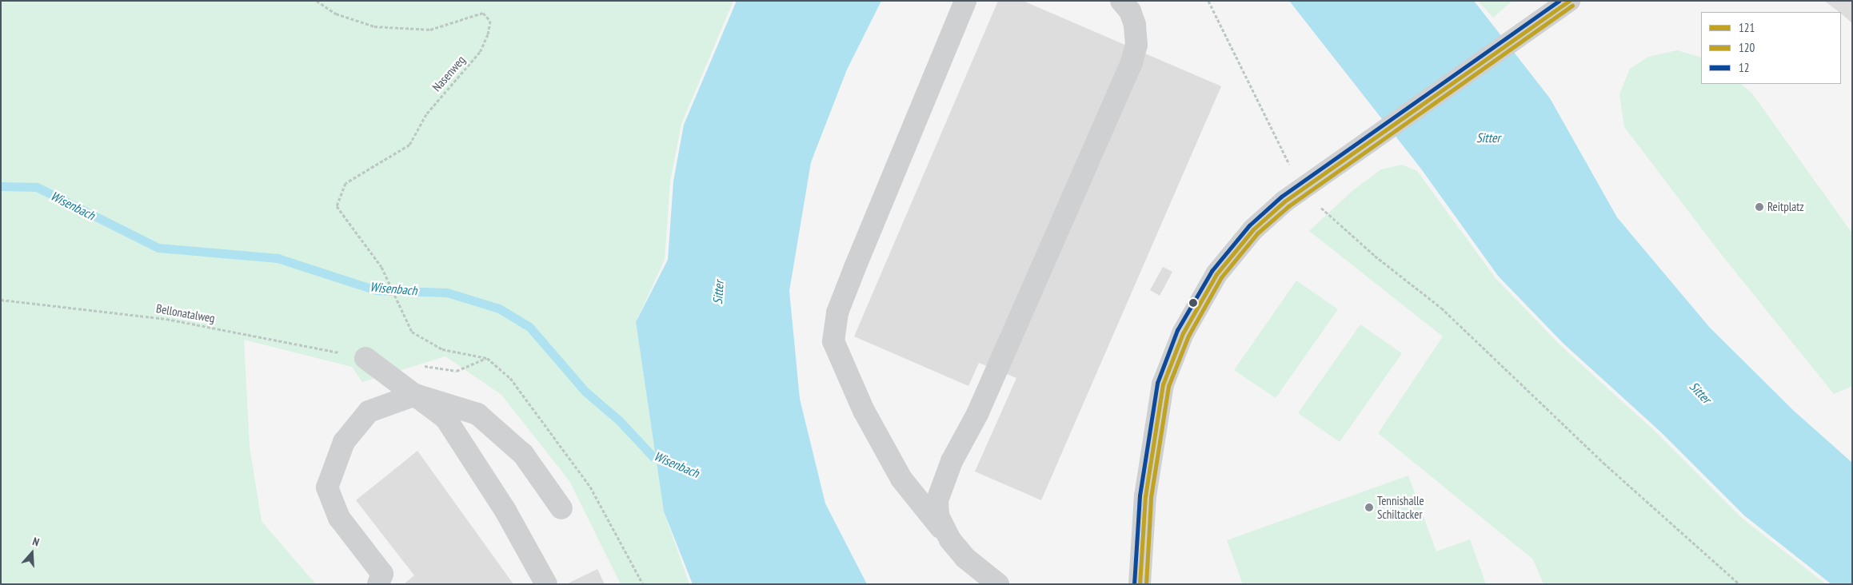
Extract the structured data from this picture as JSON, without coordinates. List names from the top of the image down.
{
  "streets": {
    "path": ["Nasenweg", "Bellonatalweg"]
  },
  "water": ["Sitter", "Wisenbach"],
  "places": ["Reitplatz", "Tennishalle Schiltacker"],
  "lines": ["transit line 121", "transit line 12", "transit line 120"],
  "legend": ["121", "120", "12"],
  "north": "top"
}
